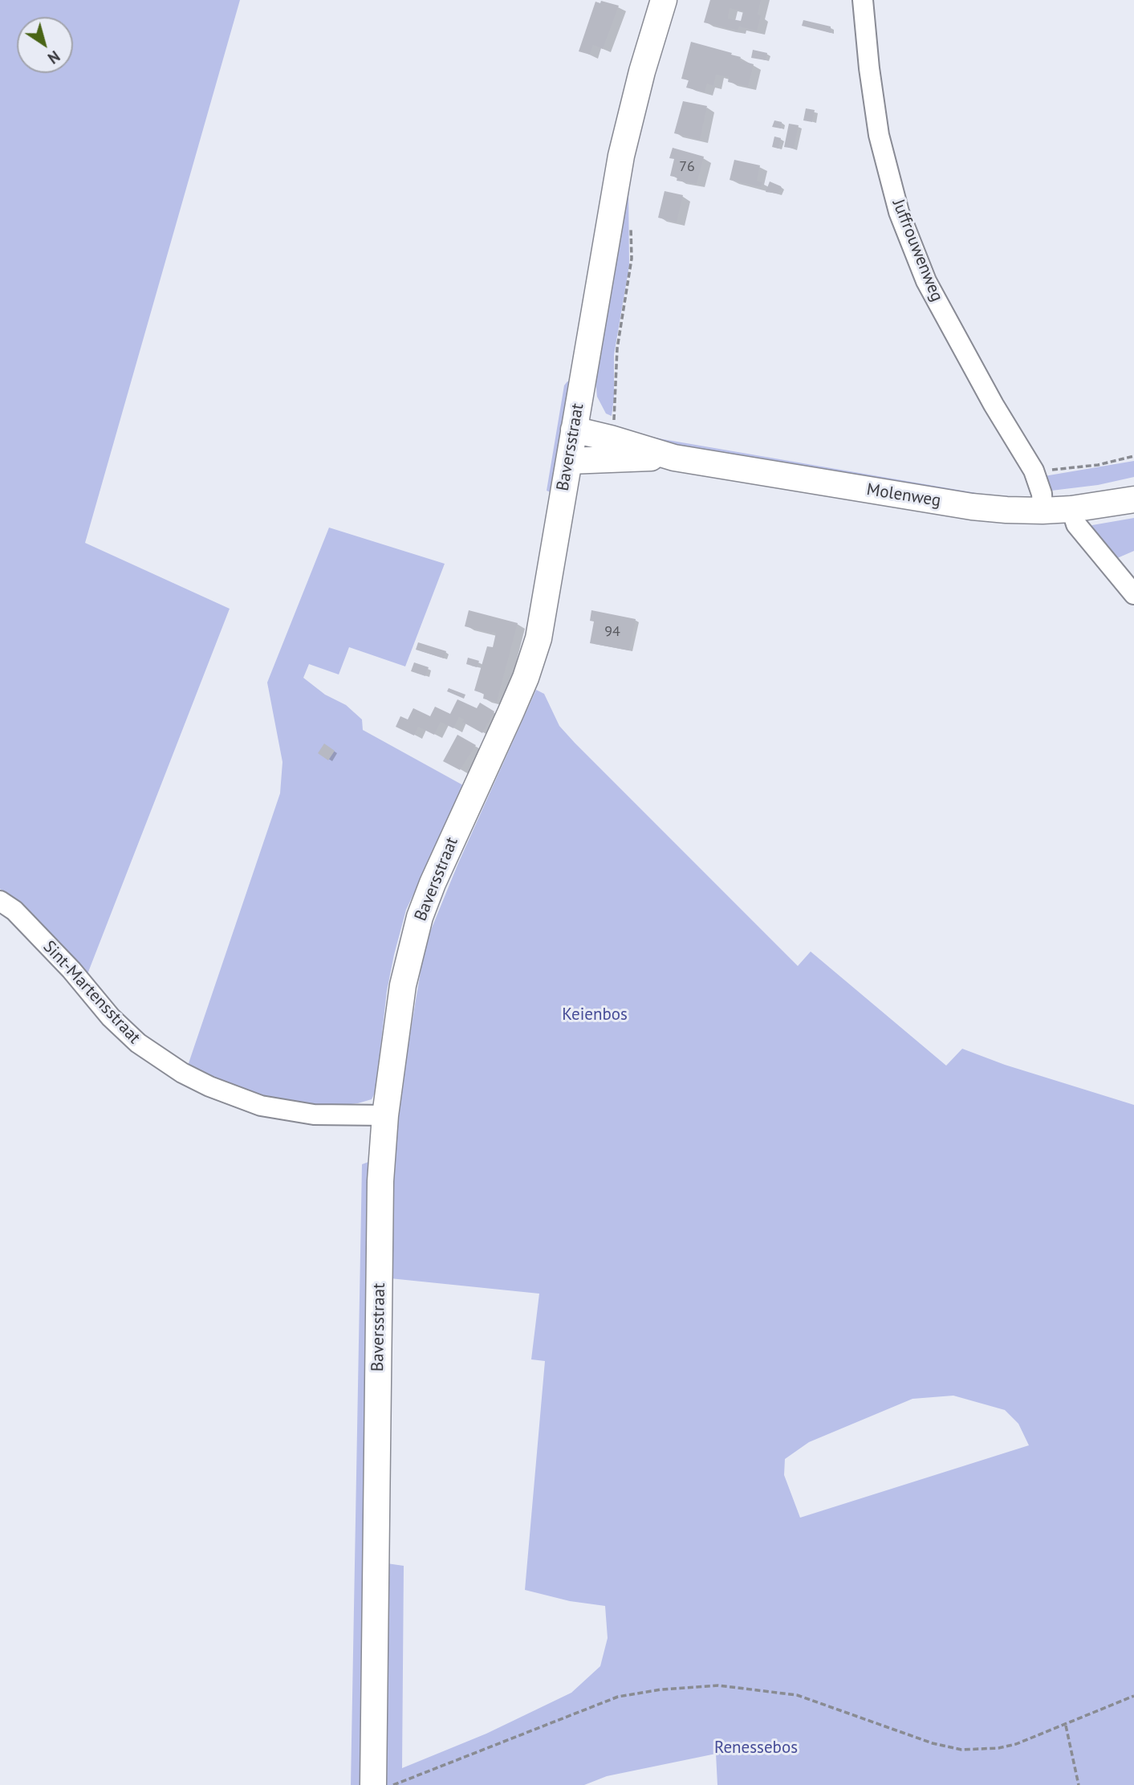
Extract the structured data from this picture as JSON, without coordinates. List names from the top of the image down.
{
  "streets": {
    "main road": ["Baversstraat", "Molenweg"],
    "street": ["Juffrouwenweg", "Sint-Martensstraat"]
  },
  "crossings": [
    ["Juffrouwenweg", "Molenweg"],
    ["Baversstraat", "Molenweg"],
    ["Baversstraat", "Sint-Martensstraat"]
  ],
  "parks": ["Keienbos", "Renessebos"],
  "house_numbers": ["76", "94"],
  "north": "bottom right"
}
